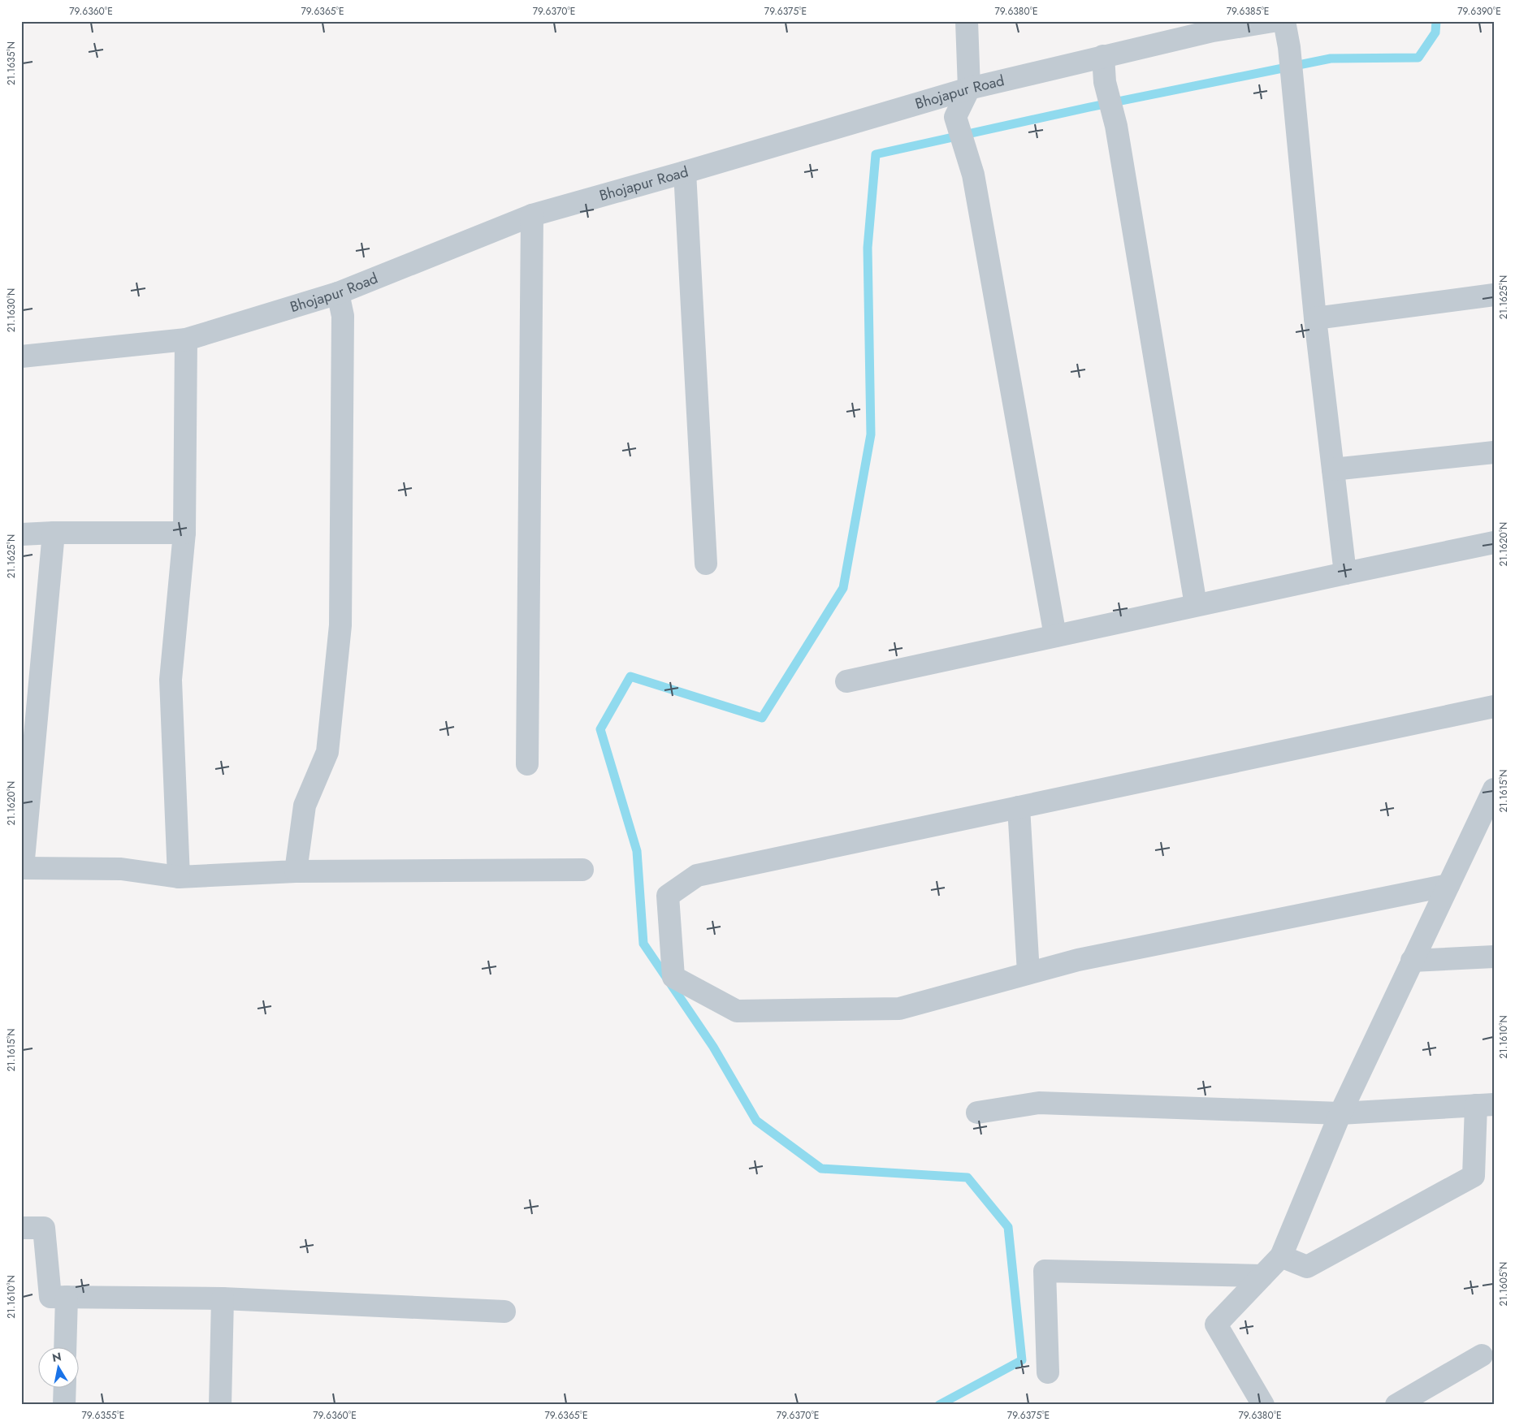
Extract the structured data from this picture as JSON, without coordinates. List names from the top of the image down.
{
  "streets": {
    "street": ["Bhojapur Road"]
  },
  "north": "top",
  "coordinates": [
    "79.6360°E",
    "79.6365°E",
    "79.6370°E",
    "79.6375°E",
    "79.6380°E",
    "79.6385°E",
    "79.6390°E",
    "21.1635°N",
    "21.1625°N",
    "21.1630°N",
    "21.1620°N",
    "21.1615°N",
    "21.1610°N",
    "21.1605°N",
    "79.6355°E"
  ]
}
